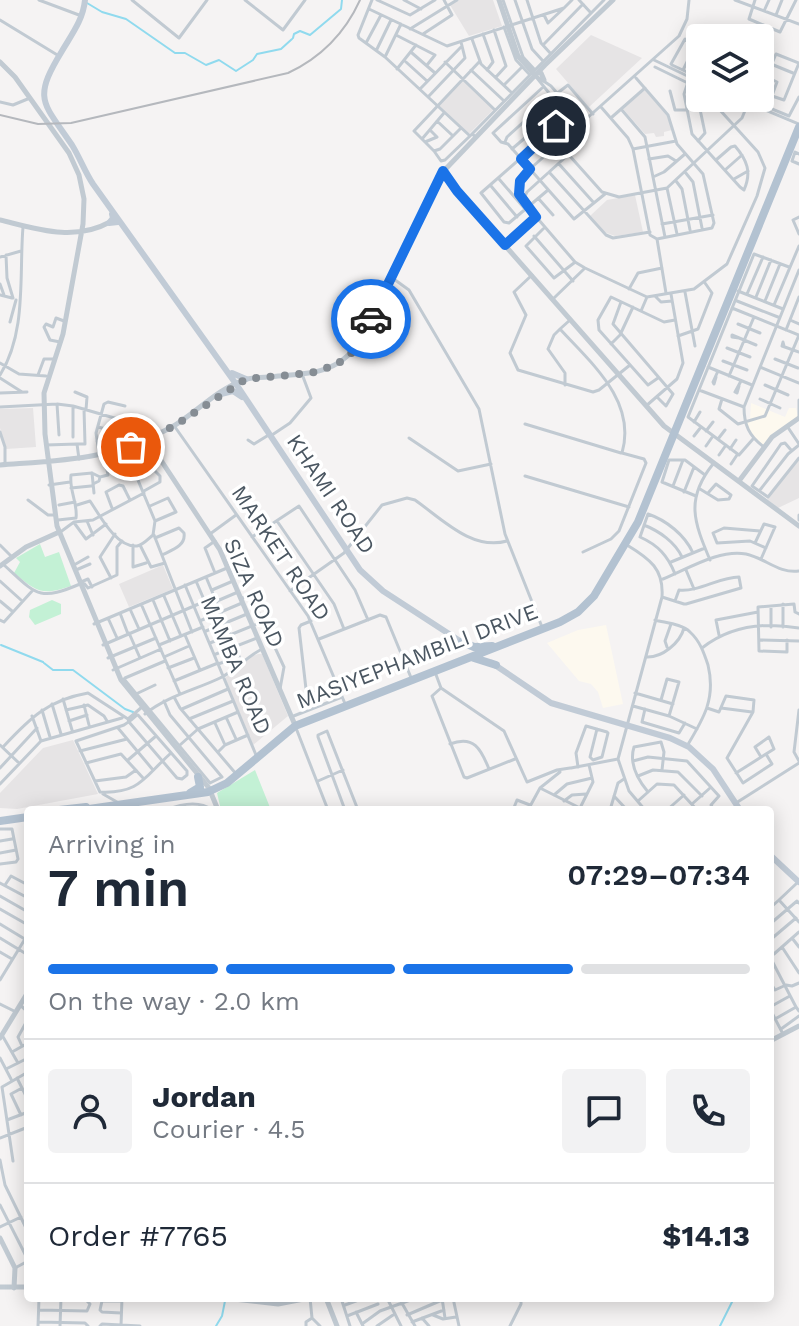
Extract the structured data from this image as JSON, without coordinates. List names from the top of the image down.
{
  "streets": {
    "main road": ["KHAMI ROAD", "MASIYEPHAMBILI DRIVE"],
    "street": ["MARKET ROAD", "SIZA ROAD", "MAMBA ROAD"]
  },
  "crossings": [
    ["KHAMI ROAD", "MASIYEPHAMBILI DRIVE"],
    ["MARKET ROAD", "MASIYEPHAMBILI DRIVE"],
    ["SIZA ROAD", "MASIYEPHAMBILI DRIVE"],
    ["MASIYEPHAMBILI DRIVE", "MAMBA ROAD"]
  ],
  "page": {
    "heading": ["7 min", "Arriving in", "07:29–07:34"],
    "panel": [
      "Jordan",
      "Courier · 4.5",
      "Order #7765",
      "$14.13"
    ],
    "bar": "On the way · 2.0 km"
  }
}
